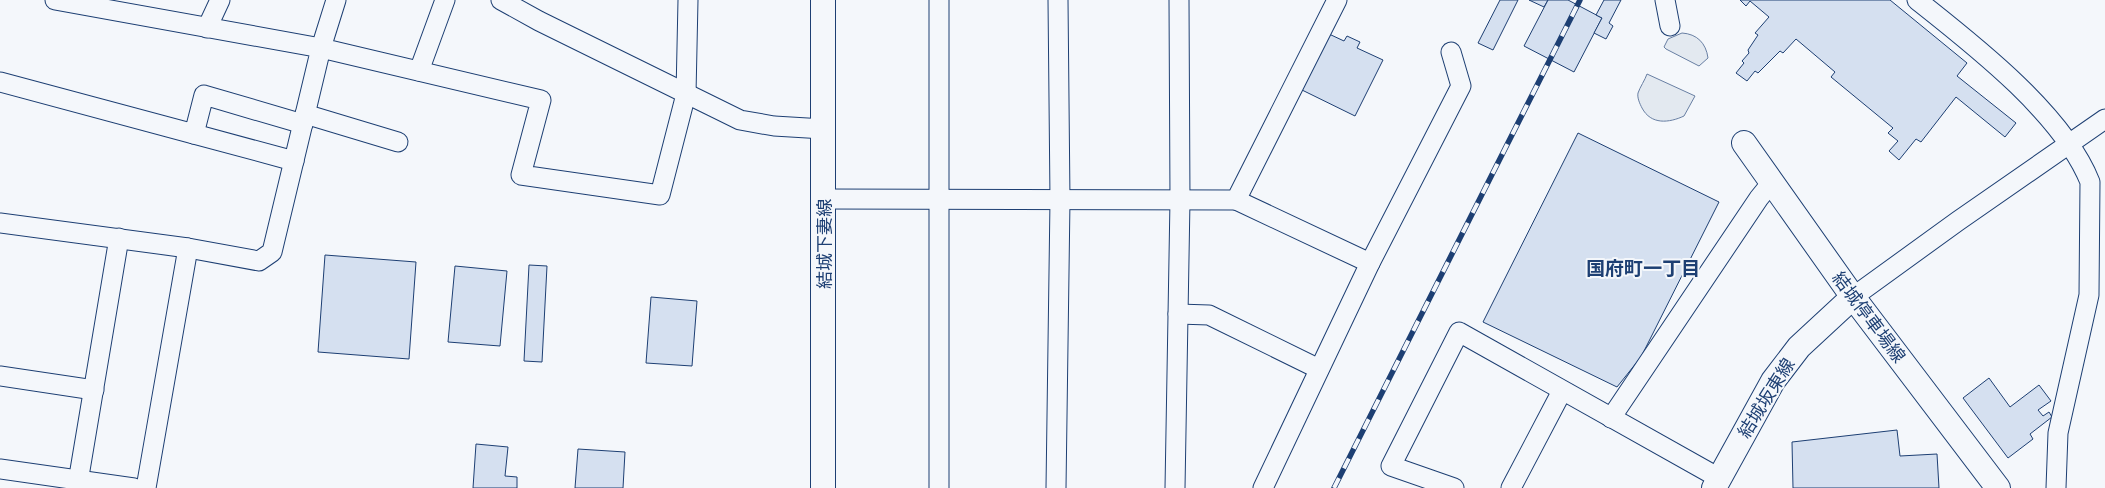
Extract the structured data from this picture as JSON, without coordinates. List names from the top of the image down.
{
  "streets": {
    "main road": ["結城下妻線", "結城停車場線", "結城坂東線"]
  },
  "crossings": [
    ["結城停車場線", "結城坂東線"]
  ],
  "districts": ["国府町一丁目"]
}
